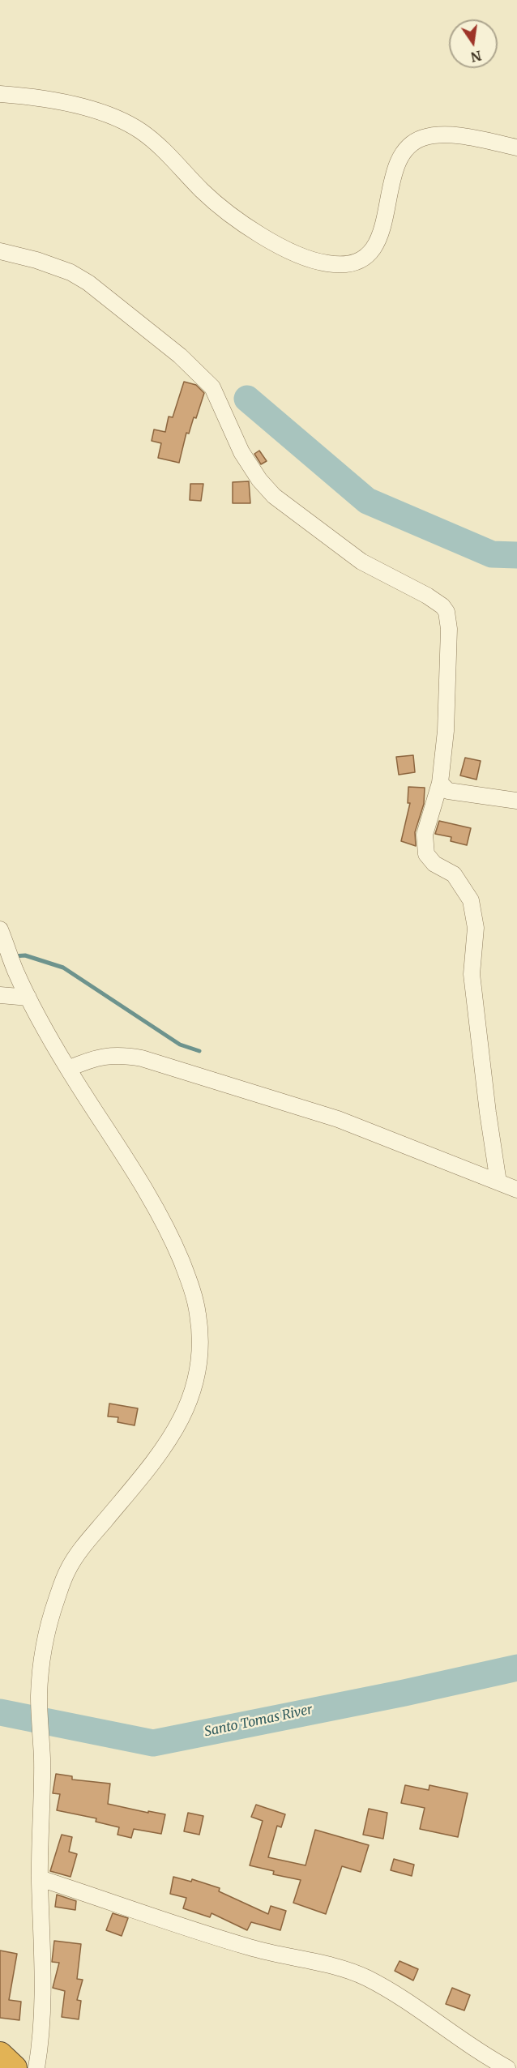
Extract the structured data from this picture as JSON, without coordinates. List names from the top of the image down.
{
  "water": ["Santo Tomas River"],
  "north": "bottom"
}
